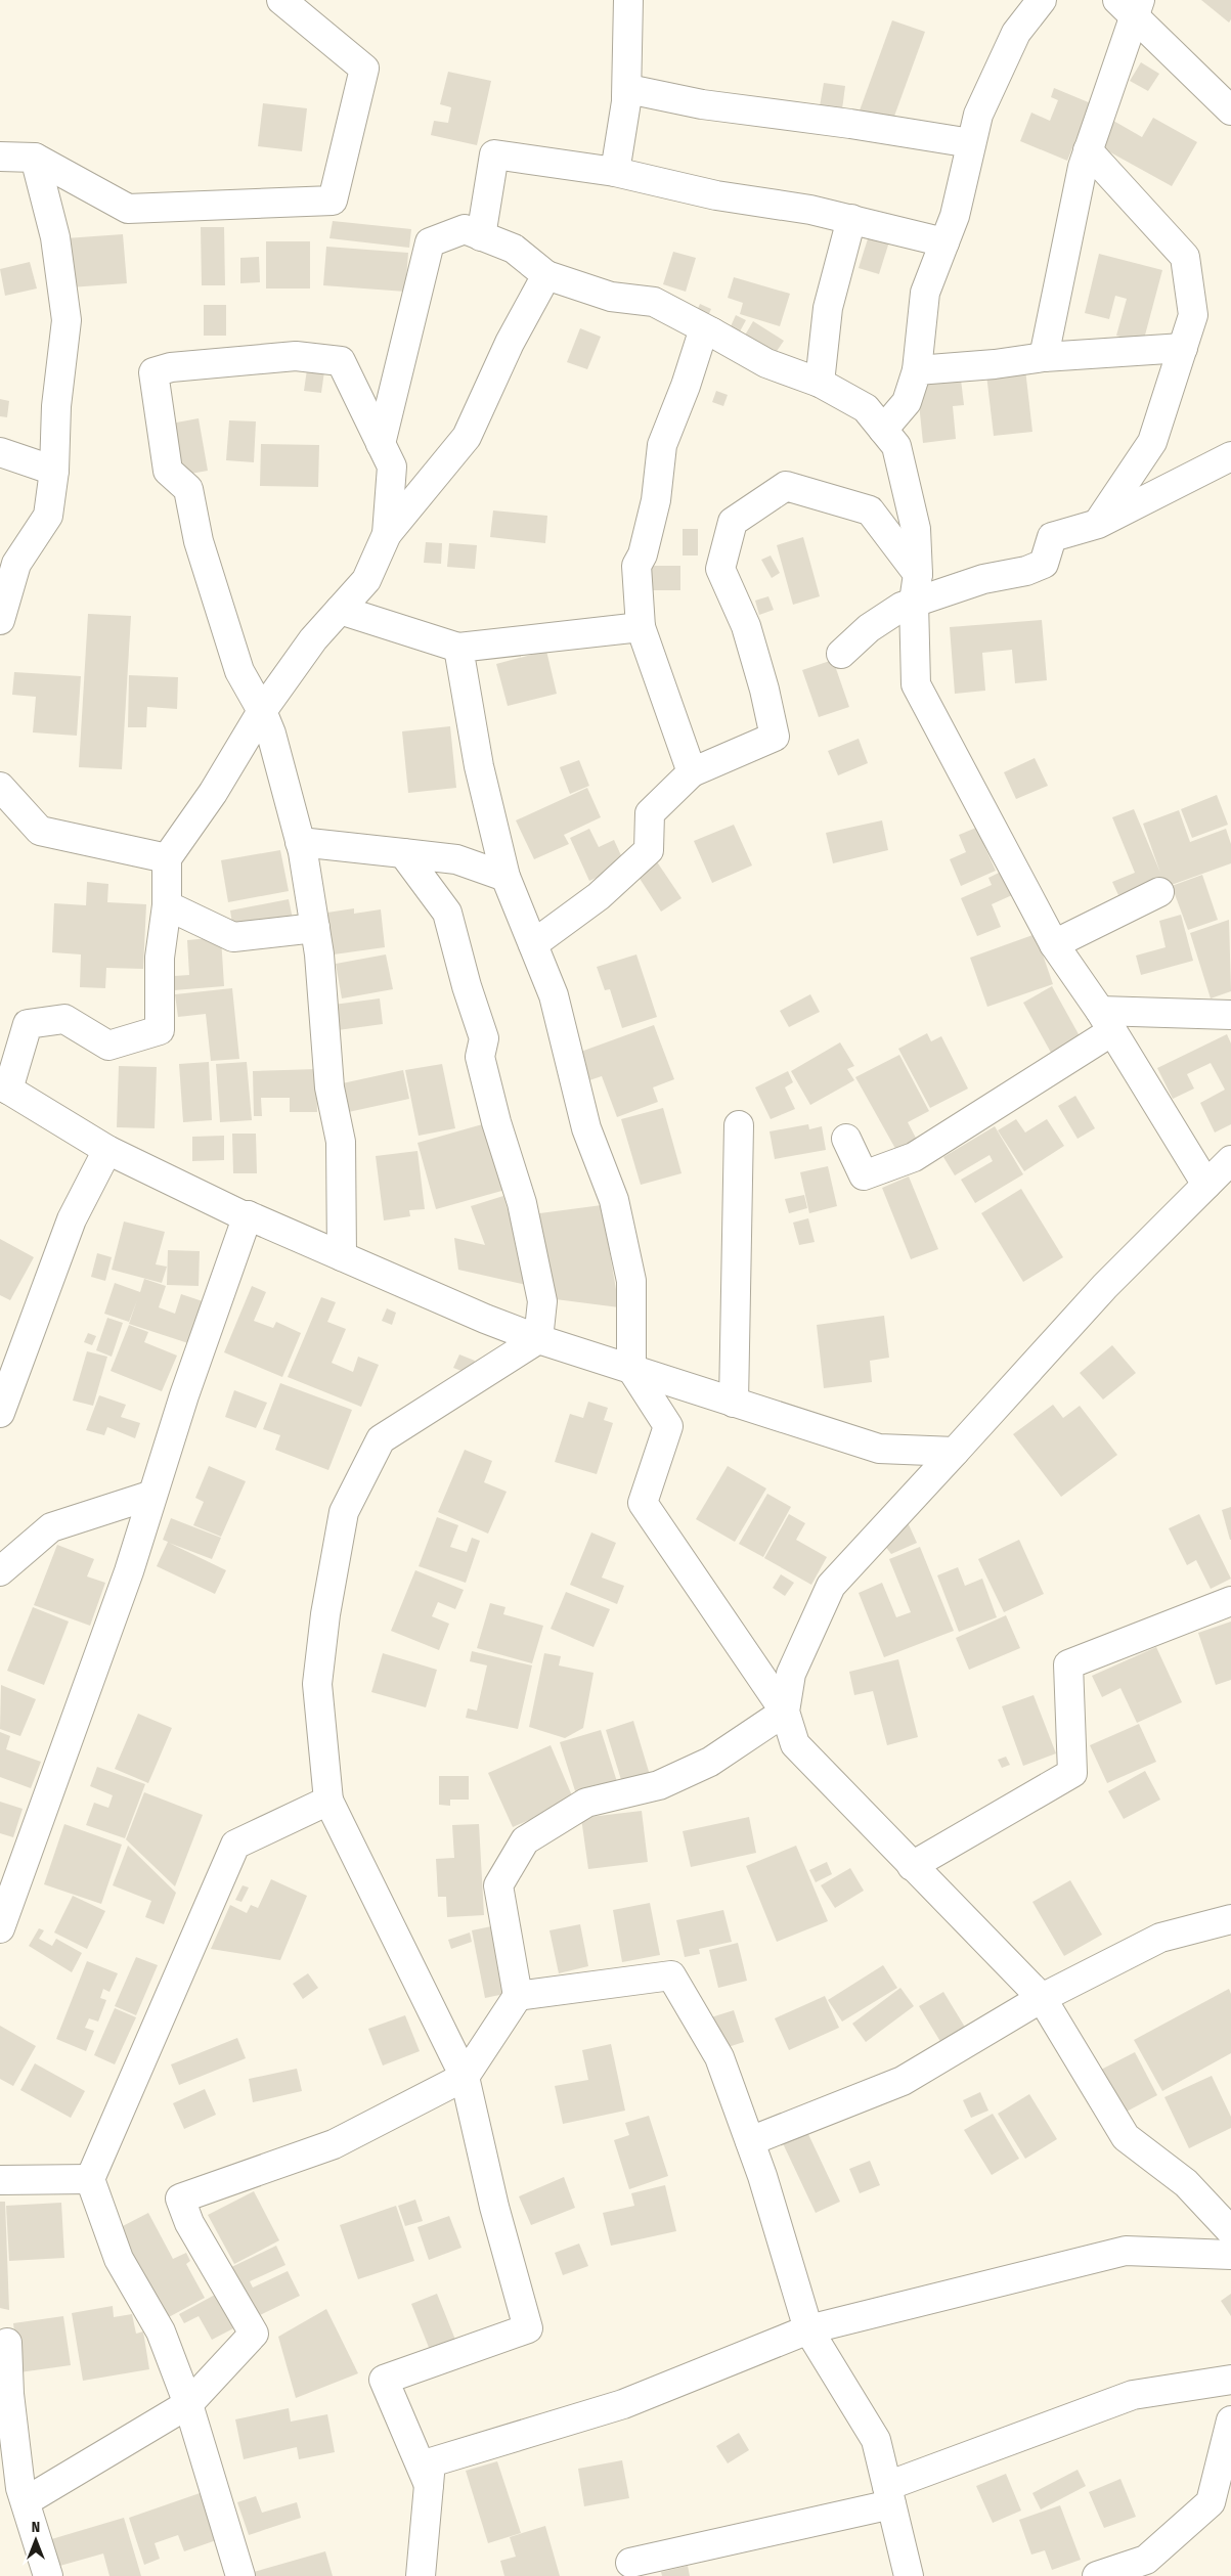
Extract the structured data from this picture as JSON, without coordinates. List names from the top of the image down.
{
  "north": "top"
}
